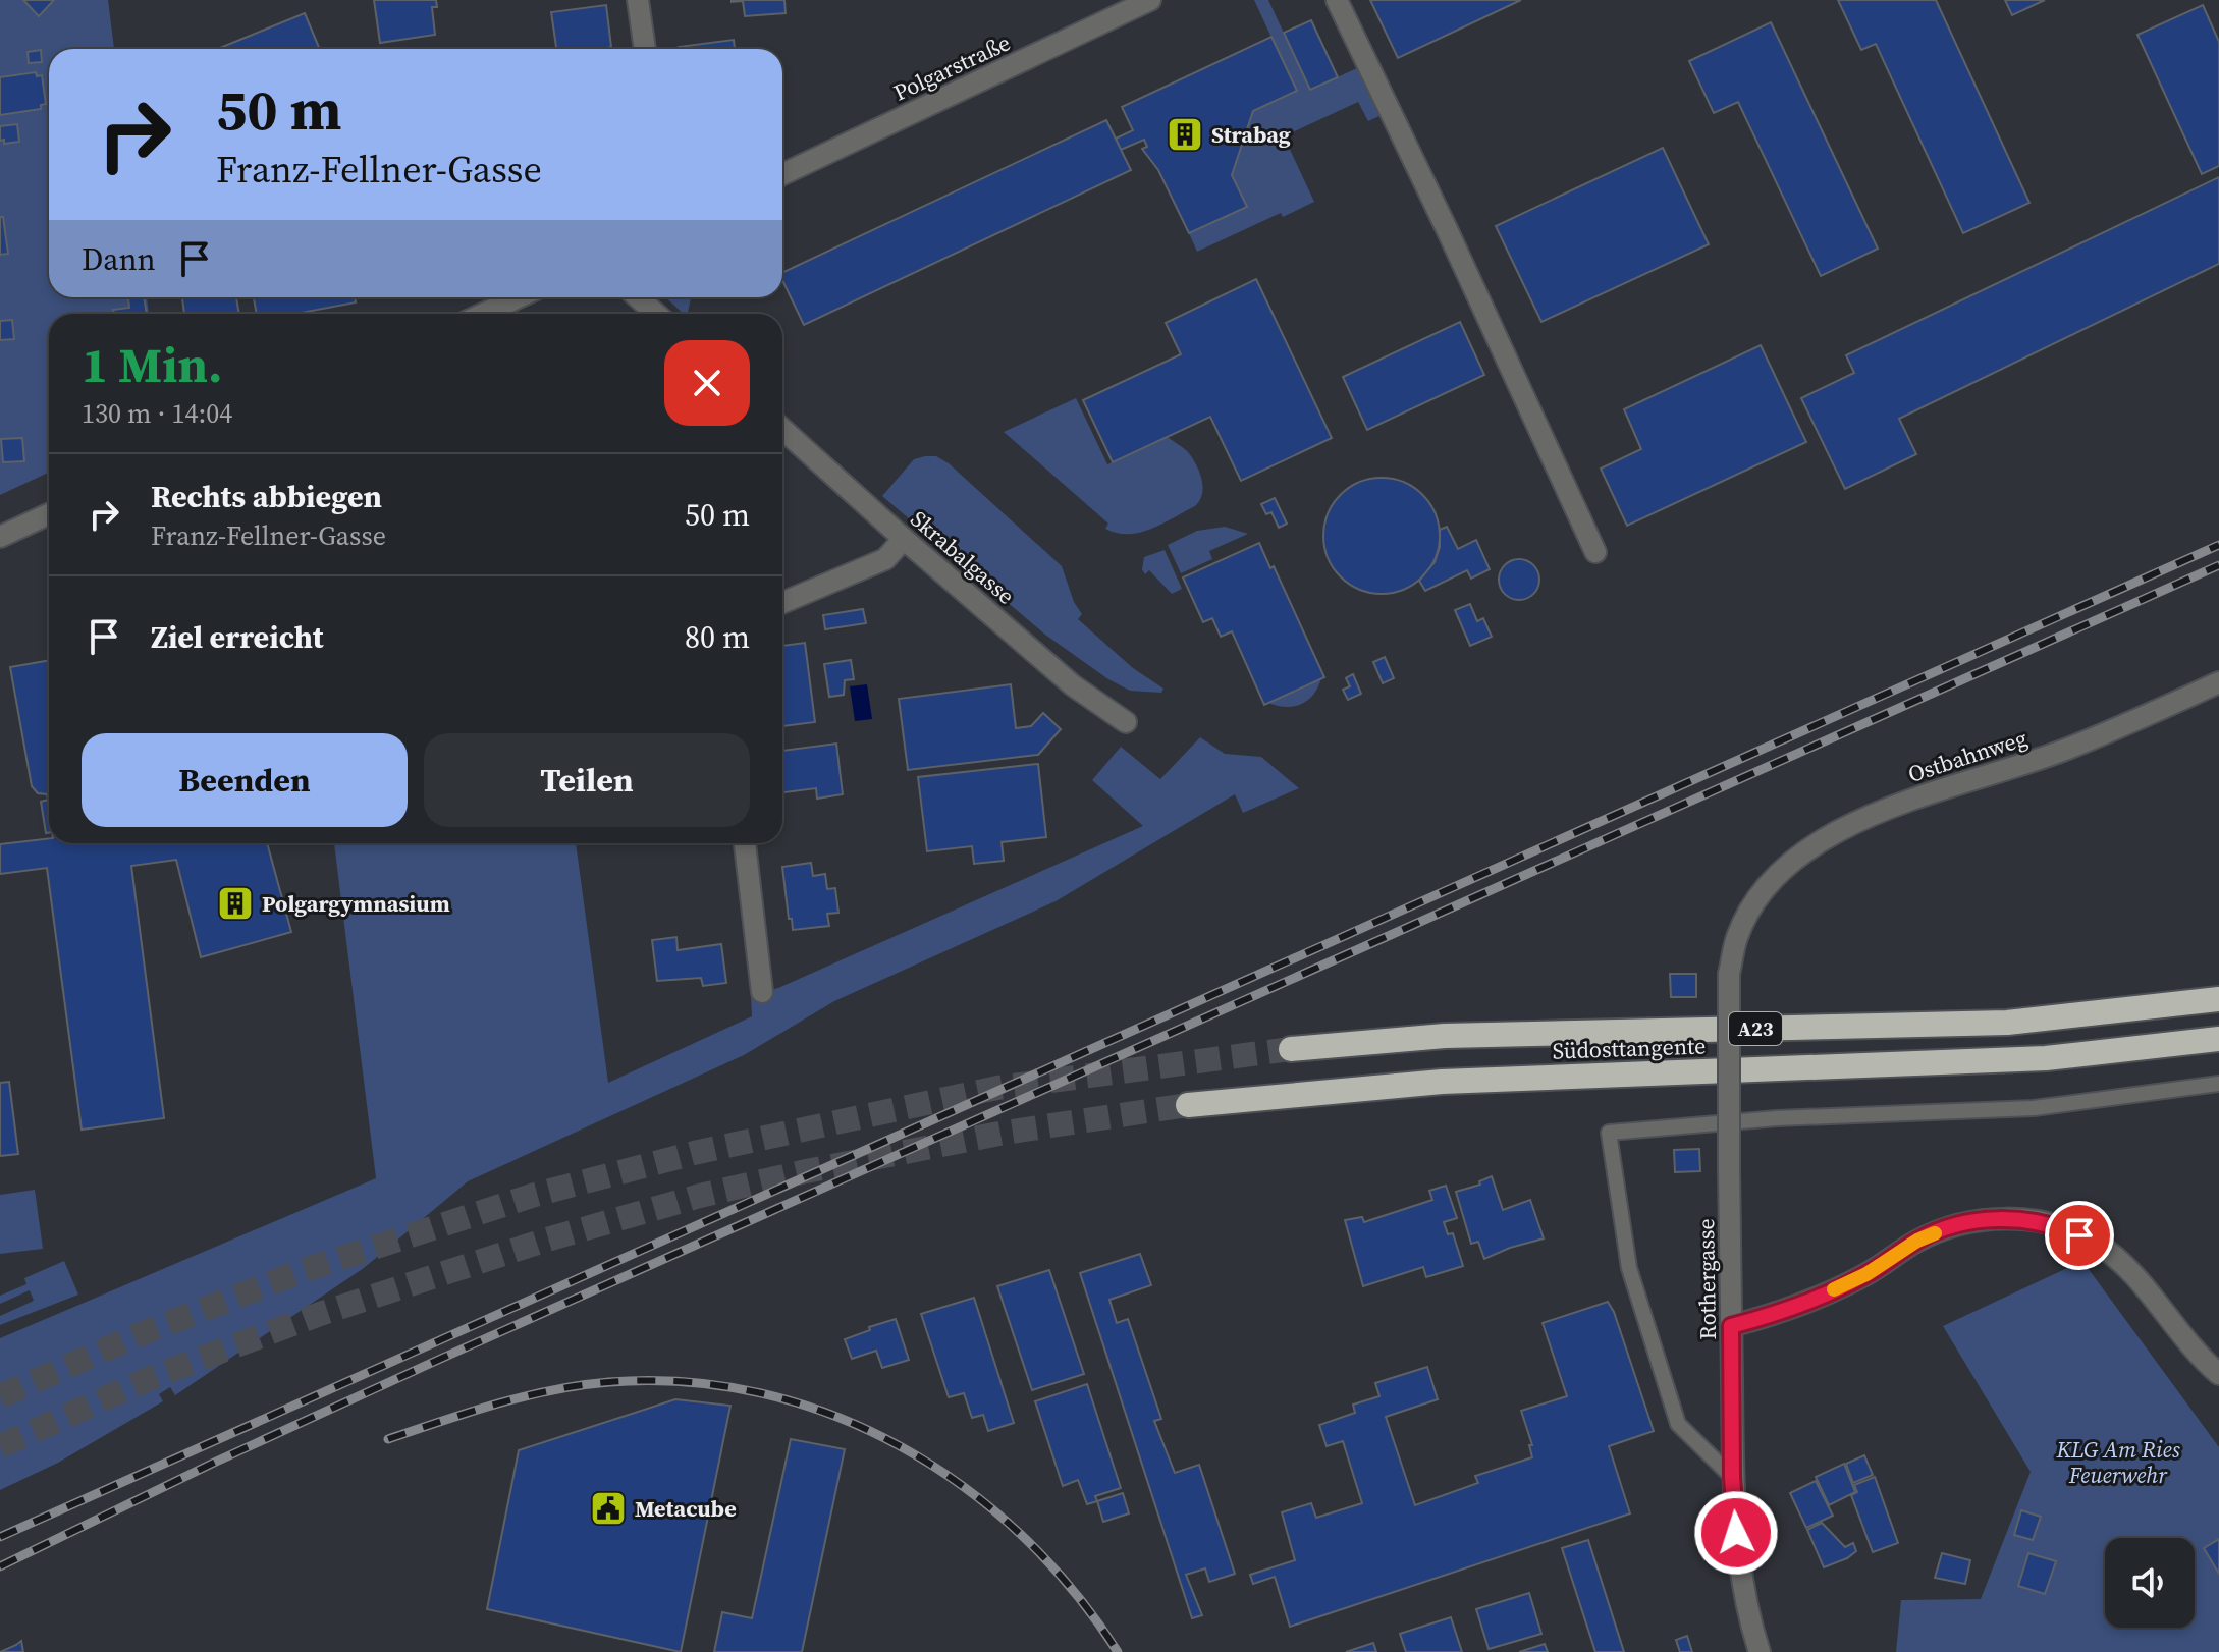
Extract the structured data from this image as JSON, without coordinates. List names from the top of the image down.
{
  "streets": {
    "highway": ["A23", "Südosttangente"],
    "street": [
      "Polgarstraße",
      "Skrabalgasse",
      "Ostbahnweg",
      "Rothergasse"
    ]
  },
  "crossings": [
    ["Ostbahnweg", "Rothergasse"]
  ],
  "parks": ["KLG Am Ries Feuerwehr"],
  "places": {
    "building": ["Strabag", "Polgargymnasium"],
    "public building": ["Metacube"]
  },
  "page": {
    "turn": ["50 m", "Franz-Fellner-Gasse"],
    "then": "Dann",
    "heading": ["1 Min.", "130 m · 14:04"],
    "list": [
      {
        "name": "Rechts abbiegen",
        "note": "Franz-Fellner-Gasse",
        "value": "50 m"
      },
      {
        "name": "Ziel erreicht",
        "value": "80 m"
      }
    ],
    "buttons": ["Beenden", "Teilen"]
  }
}
